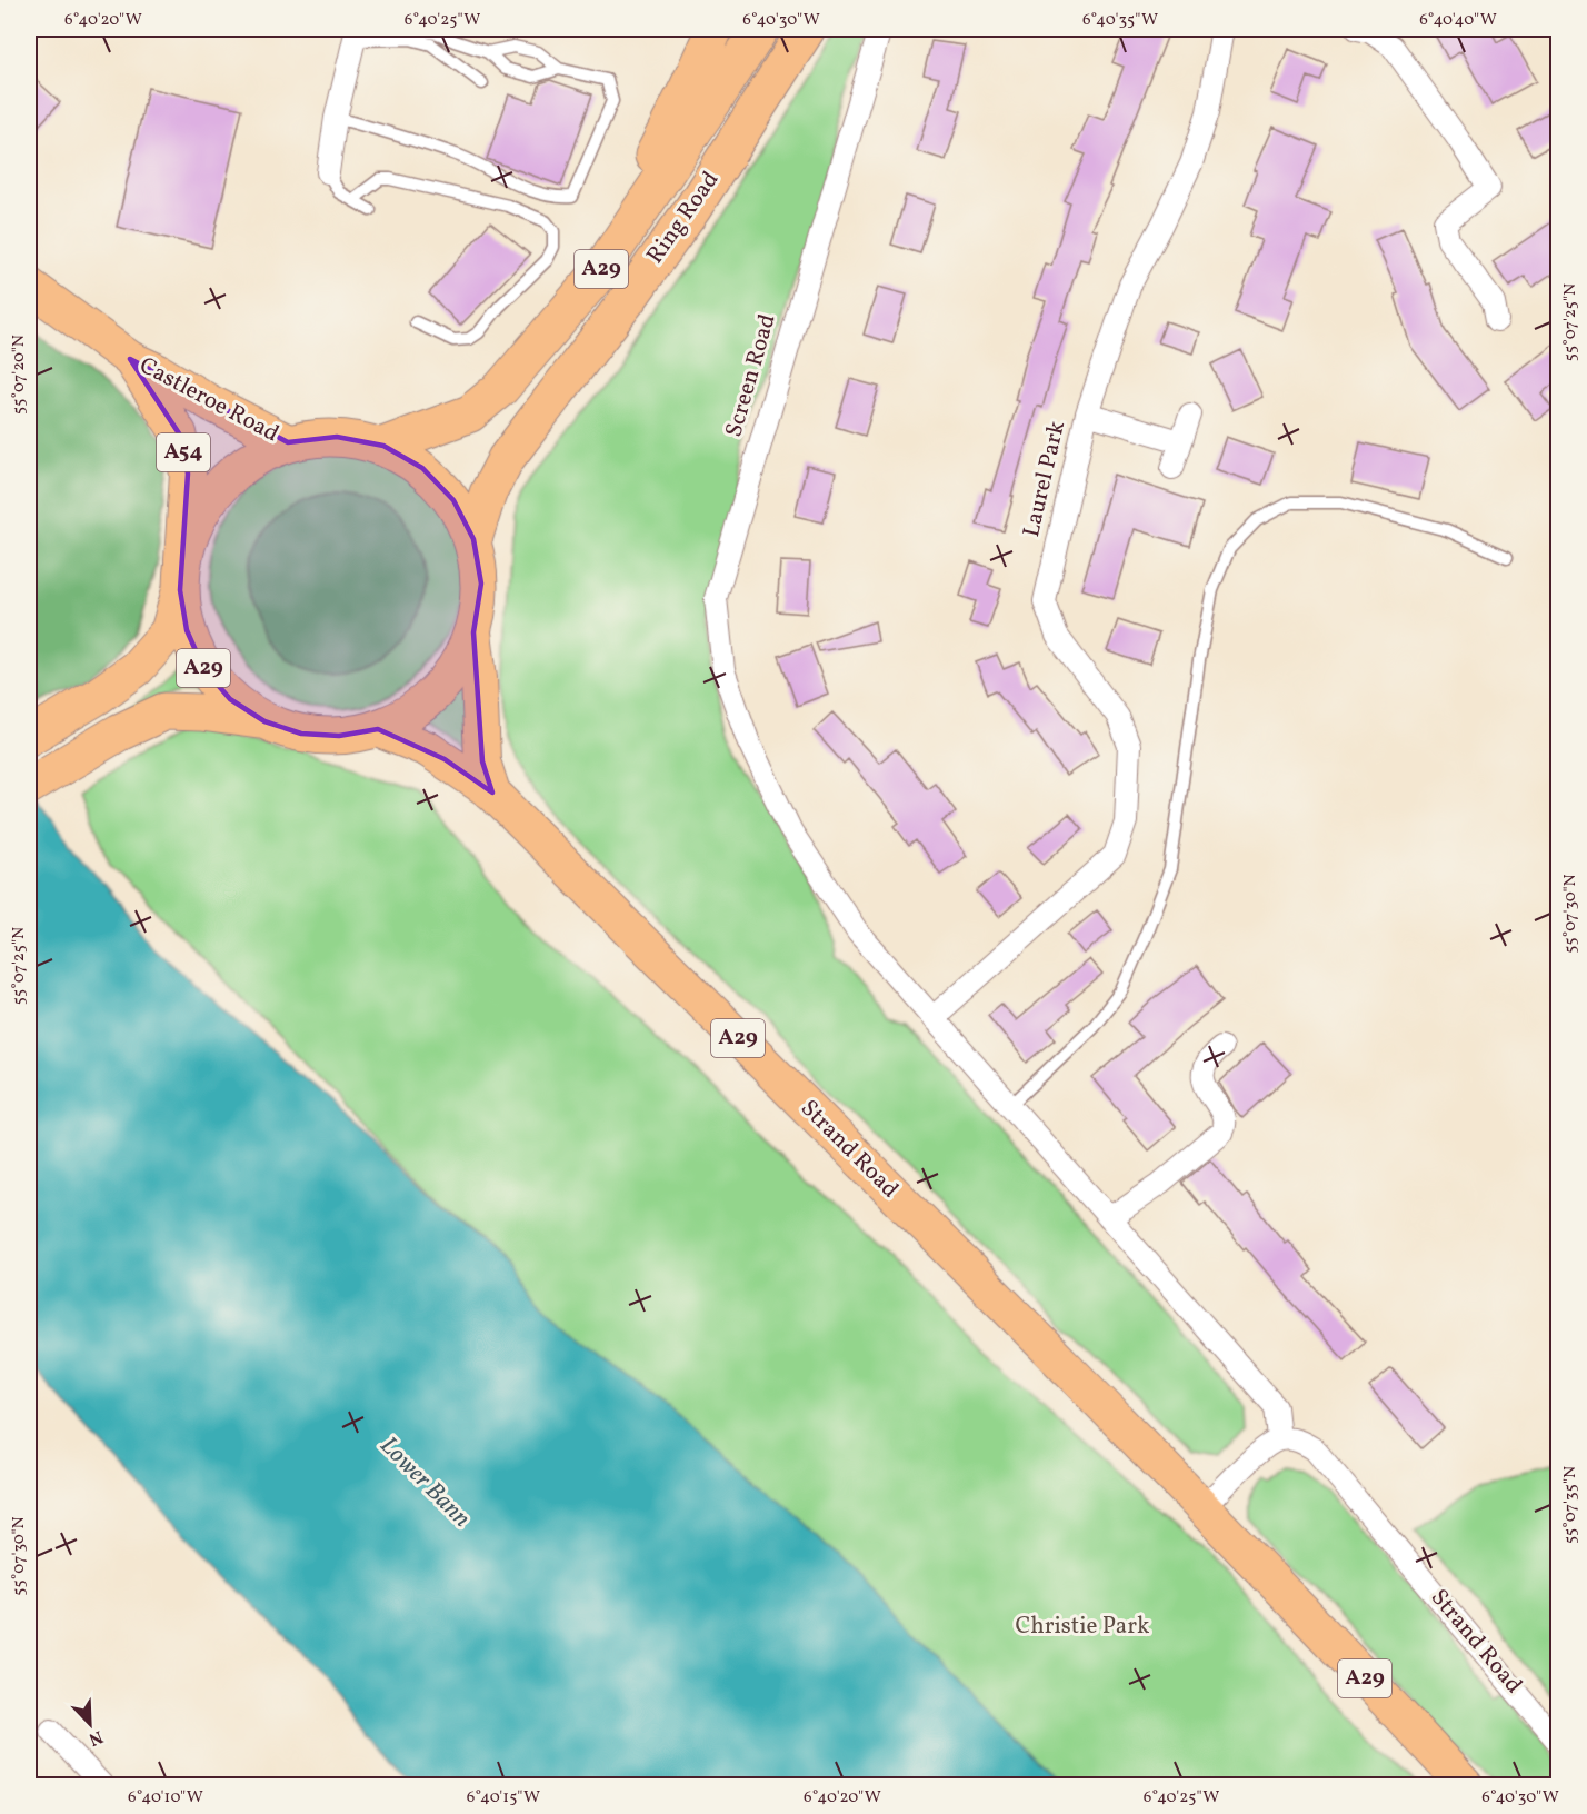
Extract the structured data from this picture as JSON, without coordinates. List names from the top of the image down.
{
  "streets": {
    "highway": ["Ring Road", "A29"],
    "main road": ["Castleroe Road", "A54", "Strand Road"],
    "street": ["Screen Road", "Laurel Park"]
  },
  "crossings": [
    ["Ring Road", "A29"],
    ["A29", "Castleroe Road"],
    ["A29", "Strand Road"],
    ["Screen Road", "Laurel Park"]
  ],
  "water": ["Lower Bann"],
  "parks": ["Christie Park"],
  "north": "bottom right",
  "coordinates": [
    "6°40'20\"W",
    "6°40'25\"W",
    "6°40'30\"W",
    "6°40'35\"W",
    "6°40'40\"W",
    "55°07'25\"N",
    "55°07'20\"N",
    "55°07'30\"N",
    "55°07'35\"N",
    "6°40'10\"W",
    "6°40'15\"W"
  ]
}
